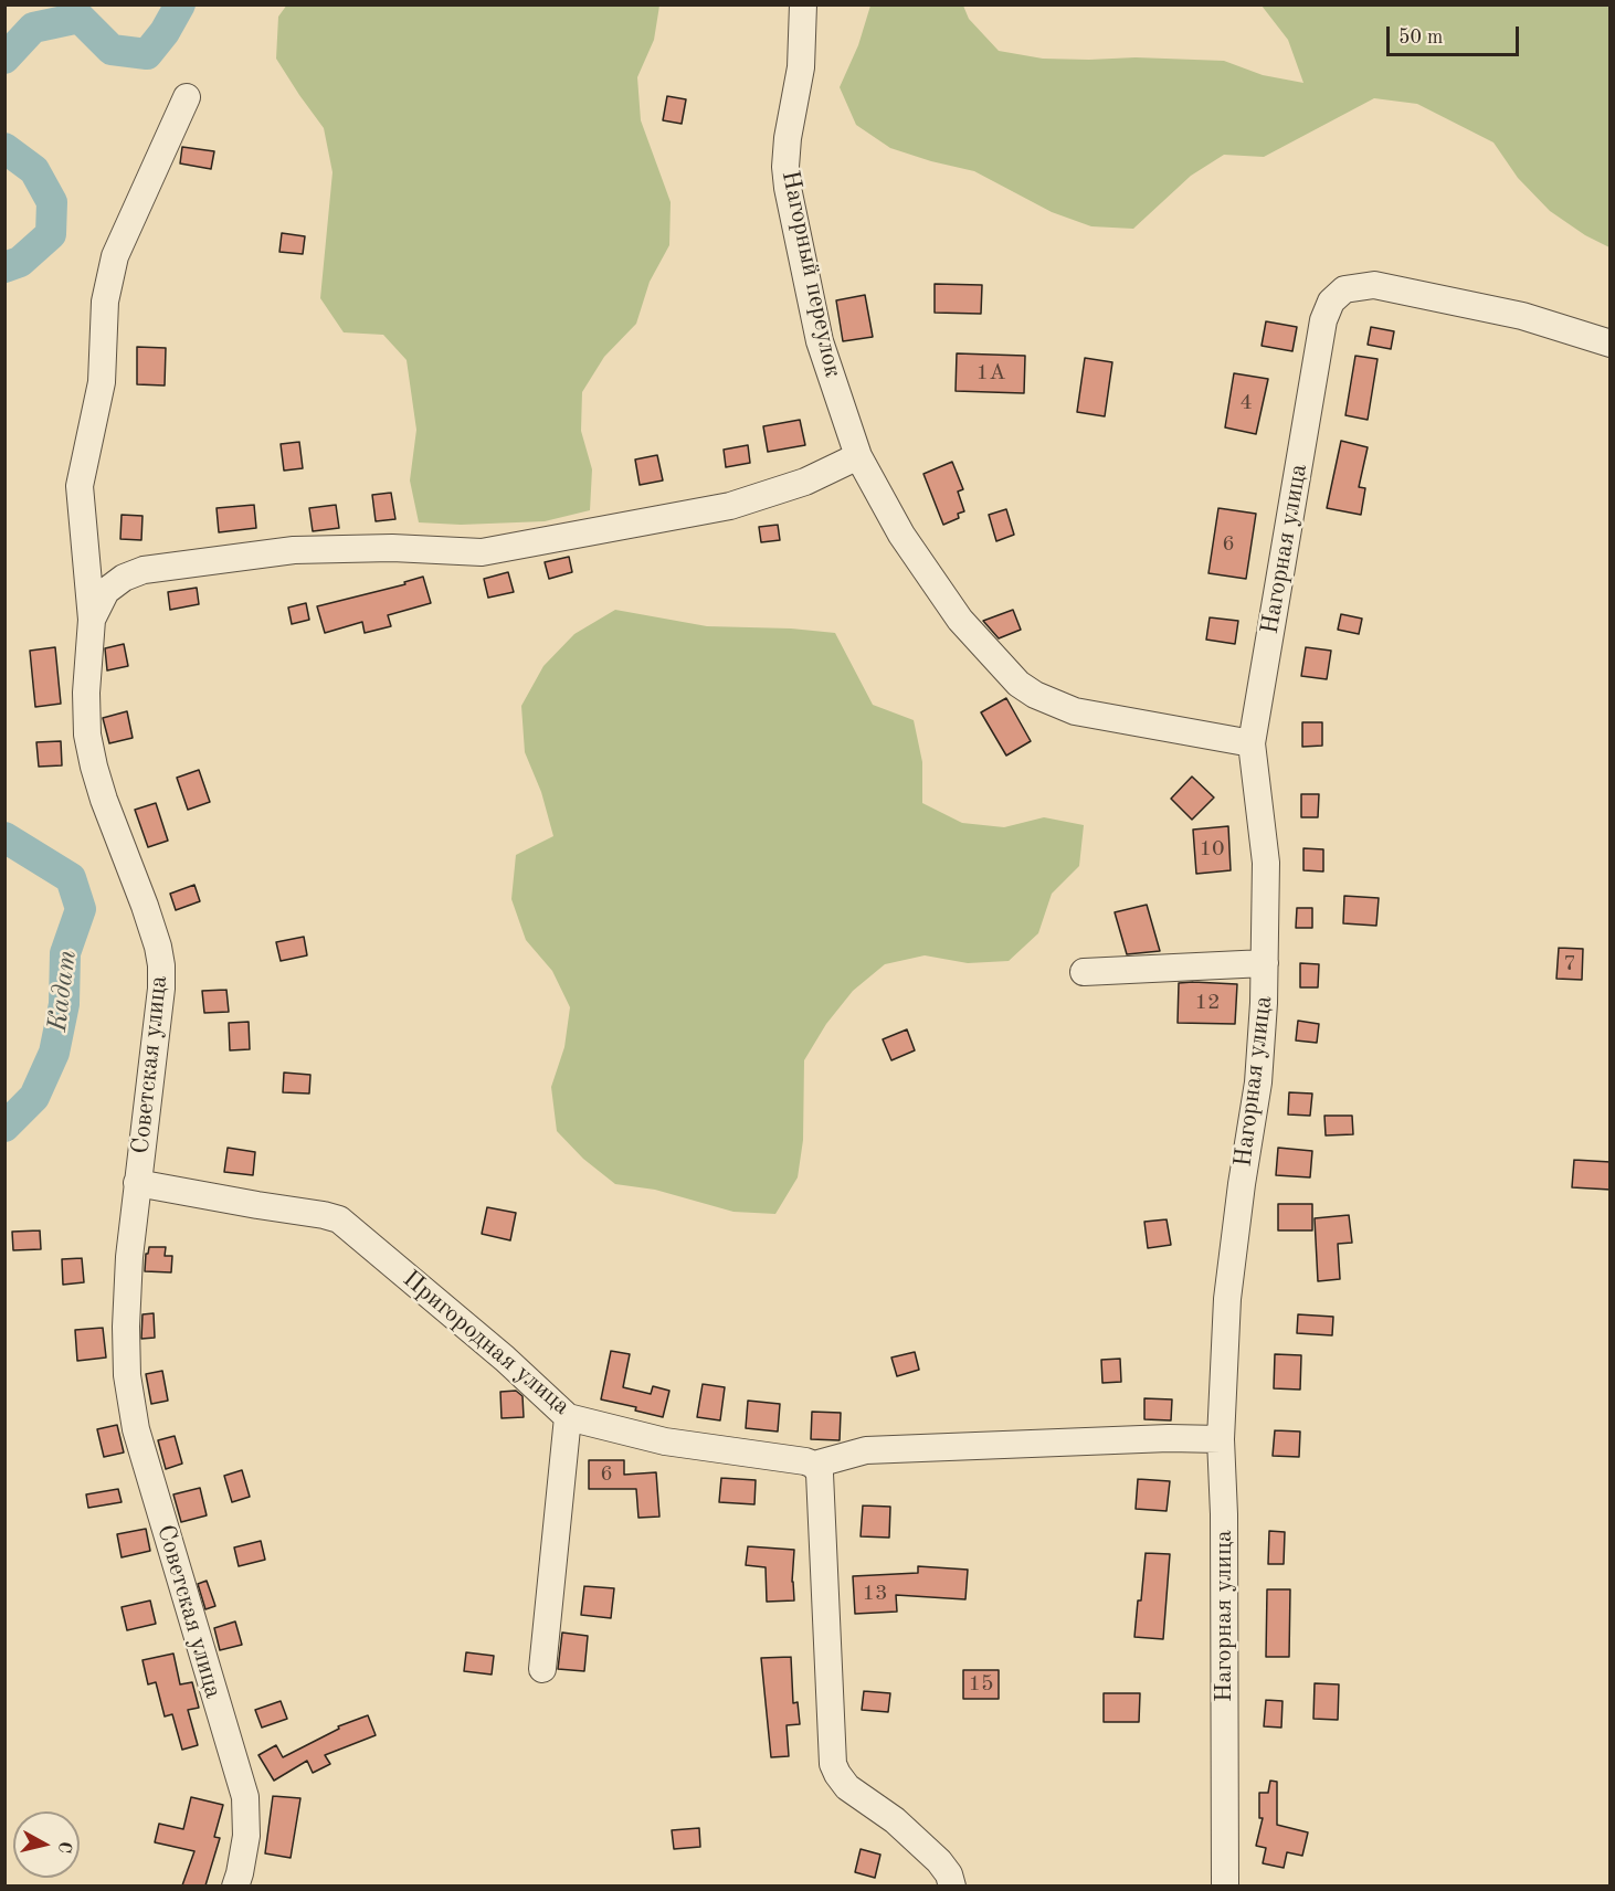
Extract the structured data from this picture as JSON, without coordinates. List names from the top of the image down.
{
  "streets": {
    "street": [
      "Нагорный переулок",
      "Нагорная улица",
      "Советская улица",
      "Пригородная улица"
    ]
  },
  "crossings": [
    ["Нагорный переулок", "Нагорная улица"],
    ["Советская улица", "Пригородная улица"]
  ],
  "water": ["Кадат"],
  "house_numbers": [
    "1А",
    "4",
    "6",
    "10",
    "7",
    "12",
    "6",
    "13",
    "15"
  ],
  "scale_bar": "50 m",
  "north": "right"
}
